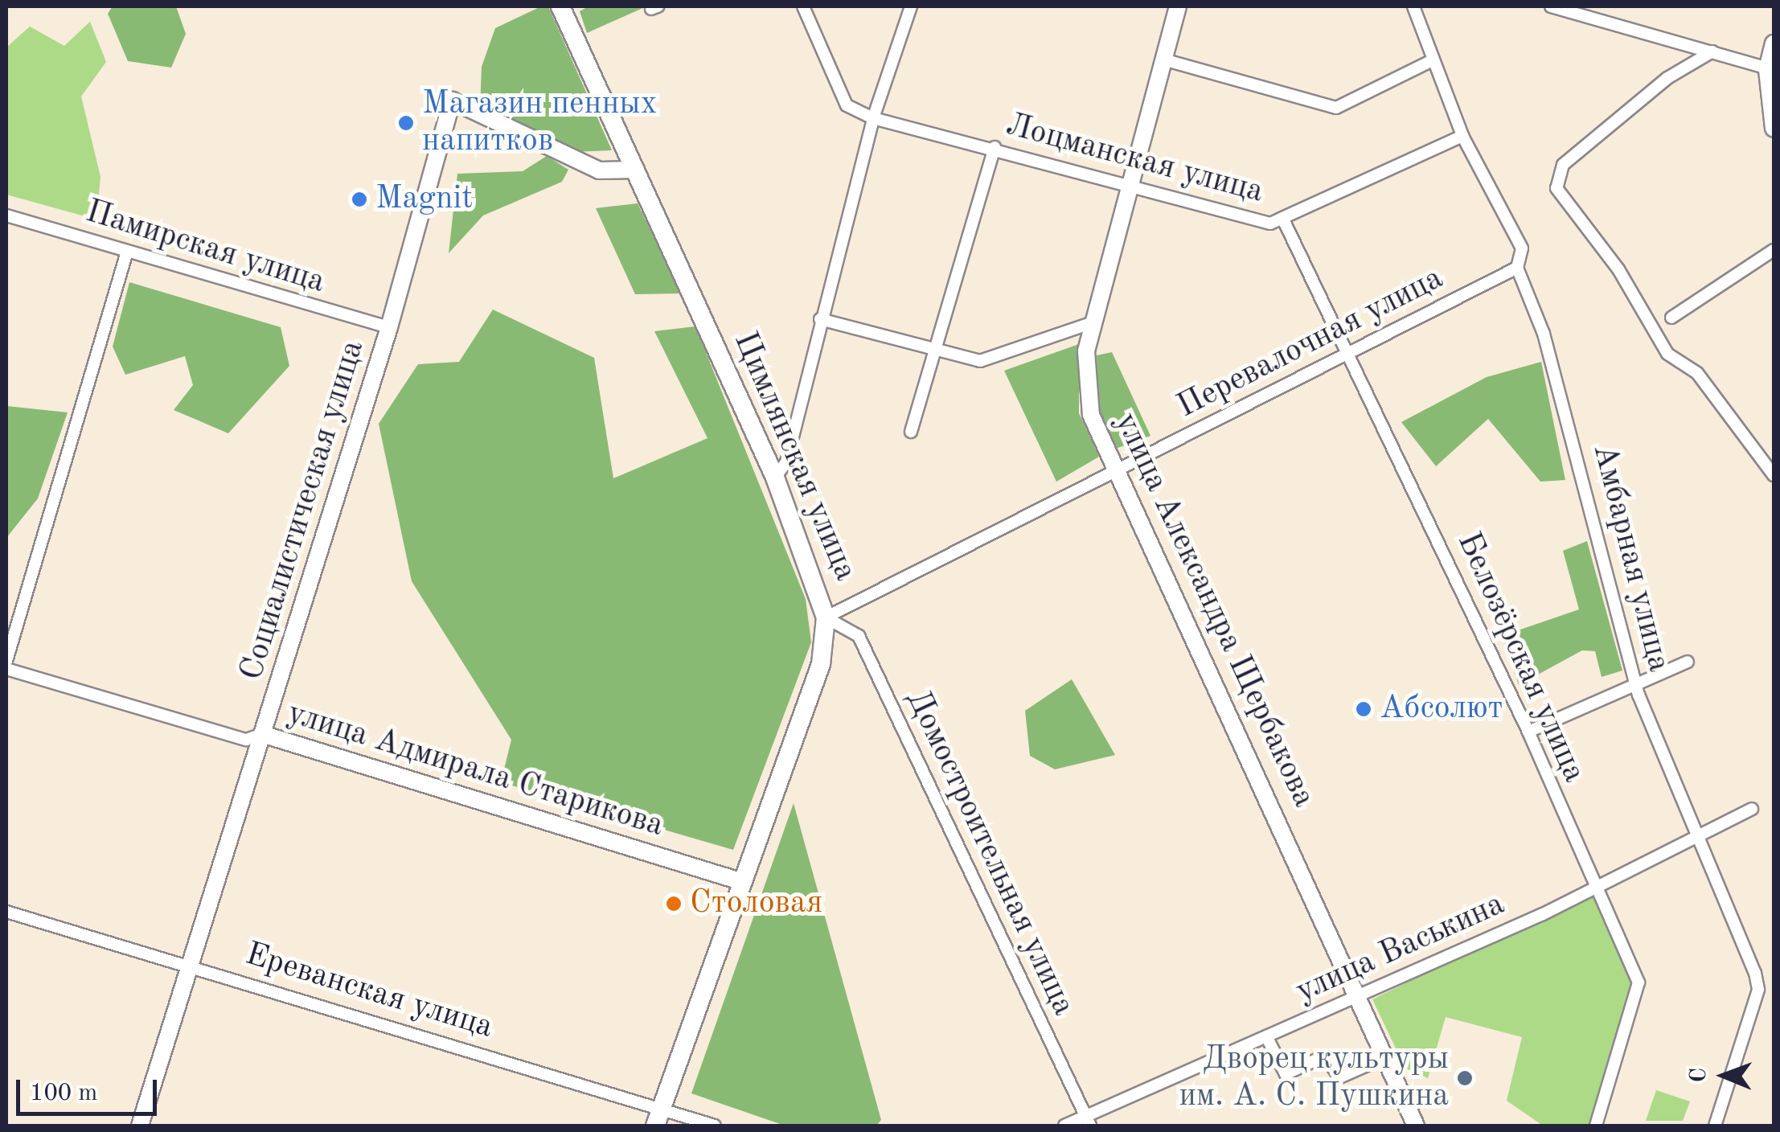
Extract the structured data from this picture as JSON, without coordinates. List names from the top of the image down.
{
  "streets": {
    "main road": ["Цимлянская улица"],
    "street": [
      "Лоцманская улица",
      "Памирская улица",
      "Перевалочная улица",
      "Социалистическая улица",
      "Амбарная улица",
      "улица Александра Щербакова",
      "Белозёрская улица",
      "улица Адмирала Старикова",
      "Домостроительная улица",
      "улица Васькина",
      "Ереванская улица"
    ]
  },
  "crossings": [
    ["Лоцманская улица", "Амбарная улица"],
    ["Лоцманская улица", "улица Александра Щербакова"],
    ["Лоцманская улица", "Белозёрская улица"],
    ["Памирская улица", "Социалистическая улица"],
    ["Перевалочная улица", "Цимлянская улица"],
    ["Перевалочная улица", "Амбарная улица"],
    ["Перевалочная улица", "улица Александра Щербакова"],
    ["Перевалочная улица", "Белозёрская улица"],
    ["Перевалочная улица", "Домостроительная улица"],
    ["Цимлянская улица", "Социалистическая улица"],
    ["Цимлянская улица", "улица Адмирала Старикова"],
    ["Цимлянская улица", "Домостроительная улица"],
    ["Цимлянская улица", "Ереванская улица"],
    ["Социалистическая улица", "улица Адмирала Старикова"],
    ["Социалистическая улица", "Ереванская улица"],
    ["Амбарная улица", "улица Васькина"],
    ["улица Александра Щербакова", "улица Васькина"],
    ["Белозёрская улица", "улица Васькина"],
    ["Домостроительная улица", "улица Васькина"]
  ],
  "places": [
    "Магазин пенных напитков",
    "Magnit",
    "Абсолют",
    "Столовая",
    "Дворец культуры им. А. С. Пушкина"
  ],
  "scale_bar": "100 m",
  "north": "left"
}
